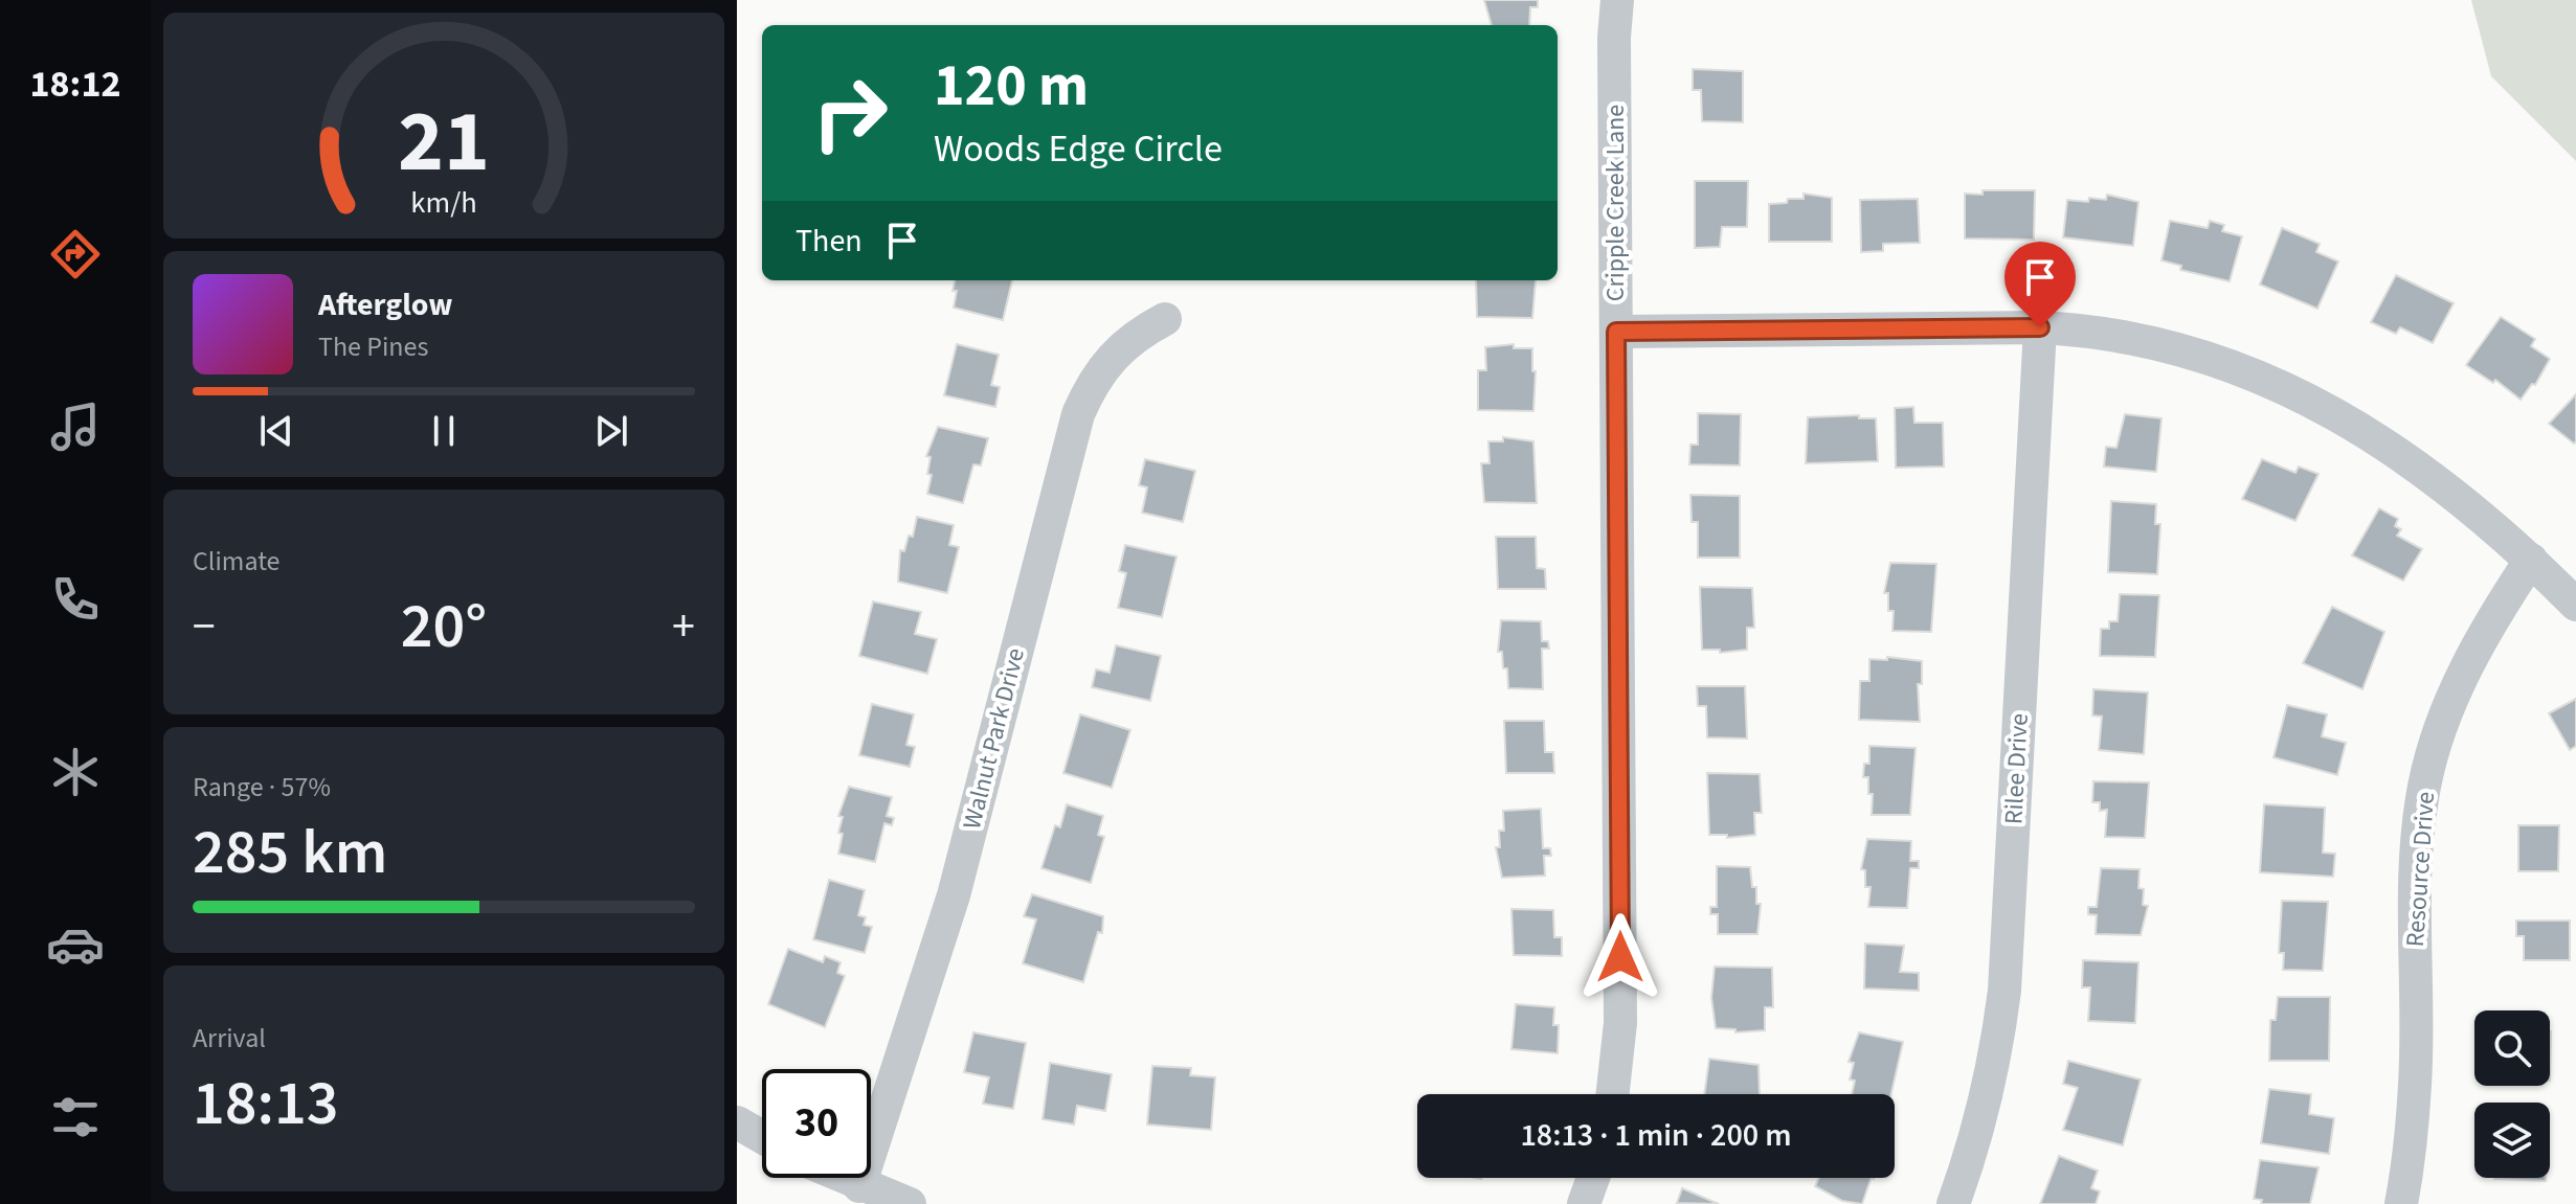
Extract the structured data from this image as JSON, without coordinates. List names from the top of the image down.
{
  "streets": {
    "street": [
      "Cripple Creek Lane",
      "Walnut Park Drive",
      "Rilee Drive",
      "Resource Drive"
    ]
  },
  "page": {
    "tabs": "18:12",
    "turn": ["120 m", "Woods Edge Circle"],
    "then": "Then",
    "song": ["Afterglow", "The Pines"],
    "tile": [
      "Climate",
      ["Range · 57%", "285 km"],
      ["Arrival", "18:13"]
    ],
    "heat": ["−", "20°", "+"],
    "limit": "30",
    "trip": "18:13 · 1 min · 200 m",
    "gauge": ["21", "km/h"]
  }
}
